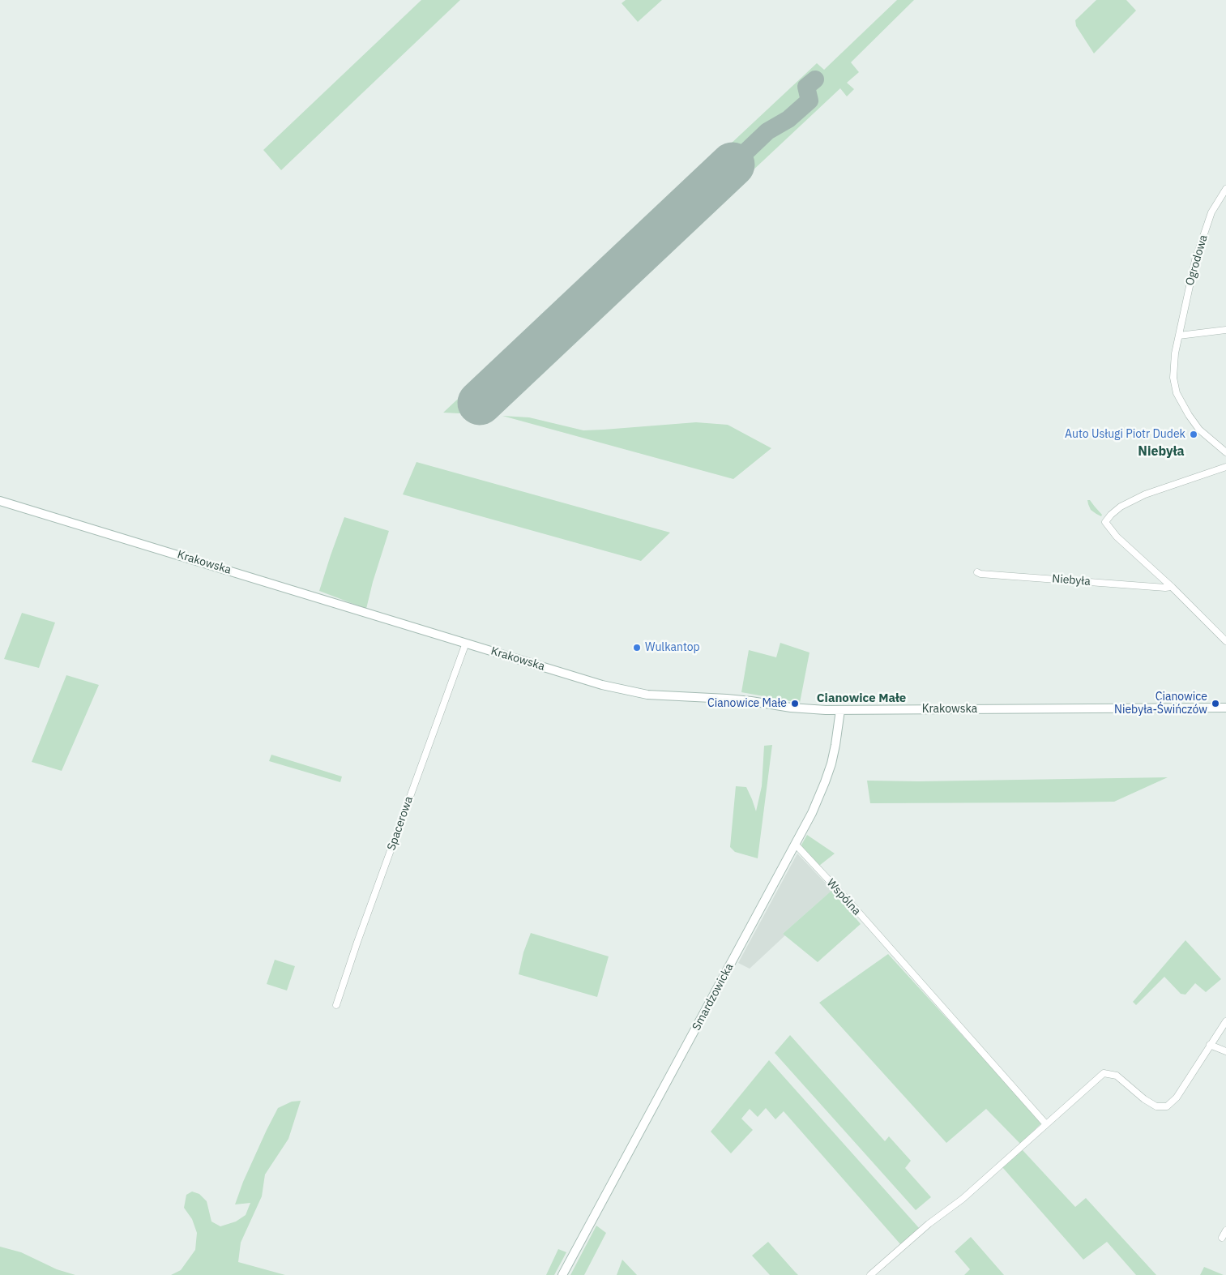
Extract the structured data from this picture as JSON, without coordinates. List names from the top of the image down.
{
  "streets": {
    "main road": ["Krakowska", "Smardzowicka"],
    "street": [
      "Ogrodowa",
      "Niebyła",
      "Spacerowa",
      "Wspólna"
    ]
  },
  "crossings": [
    ["Krakowska", "Spacerowa"],
    ["Krakowska", "Smardzowicka"],
    ["Wspólna", "Smardzowicka"]
  ],
  "districts": ["Niebyła", "Cianowice Małe"],
  "places": [
    "Auto Usługi Piotr Dudek",
    "Wulkantop",
    "Cianowice Małe",
    "Cianowice Niebyła-Świńczów"
  ]
}
